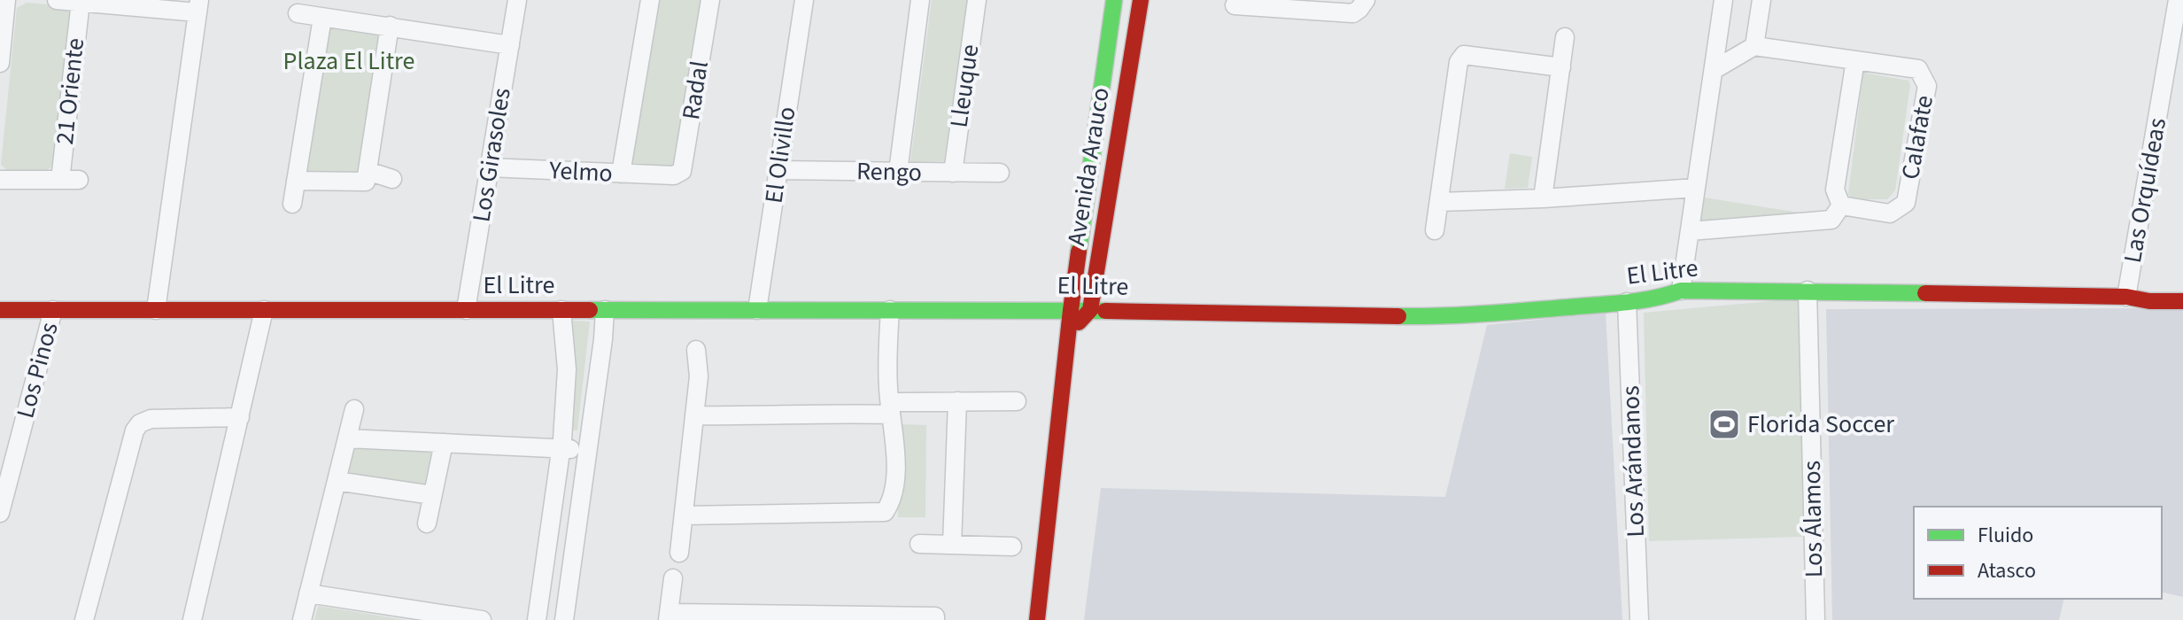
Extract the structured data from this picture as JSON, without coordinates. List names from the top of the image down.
{
  "streets": {
    "street": [
      "Lleuque",
      "Radal",
      "21 Oriente",
      "Calafate",
      "Los Girasoles",
      "El Olivillo",
      "Avenida Arauco",
      "Yelmo",
      "Rengo",
      "Las Orquídeas",
      "El Litre",
      "Los Pinos",
      "Los Arándanos",
      "Los Álamos"
    ]
  },
  "crossings": [
    ["Lleuque", "Rengo"],
    ["Radal", "Yelmo"],
    ["Los Girasoles", "Yelmo"],
    ["Los Girasoles", "El Litre"],
    ["El Olivillo", "Rengo"],
    ["El Olivillo", "El Litre"],
    ["Avenida Arauco", "El Litre"],
    ["Las Orquídeas", "El Litre"],
    ["El Litre", "Los Pinos"],
    ["El Litre", "Los Arándanos"],
    ["El Litre", "Los Álamos"]
  ],
  "parks": ["Plaza El Litre"],
  "places": {
    "sports": ["Florida Soccer"]
  },
  "legend": ["Fluido", "Atasco"]
}
